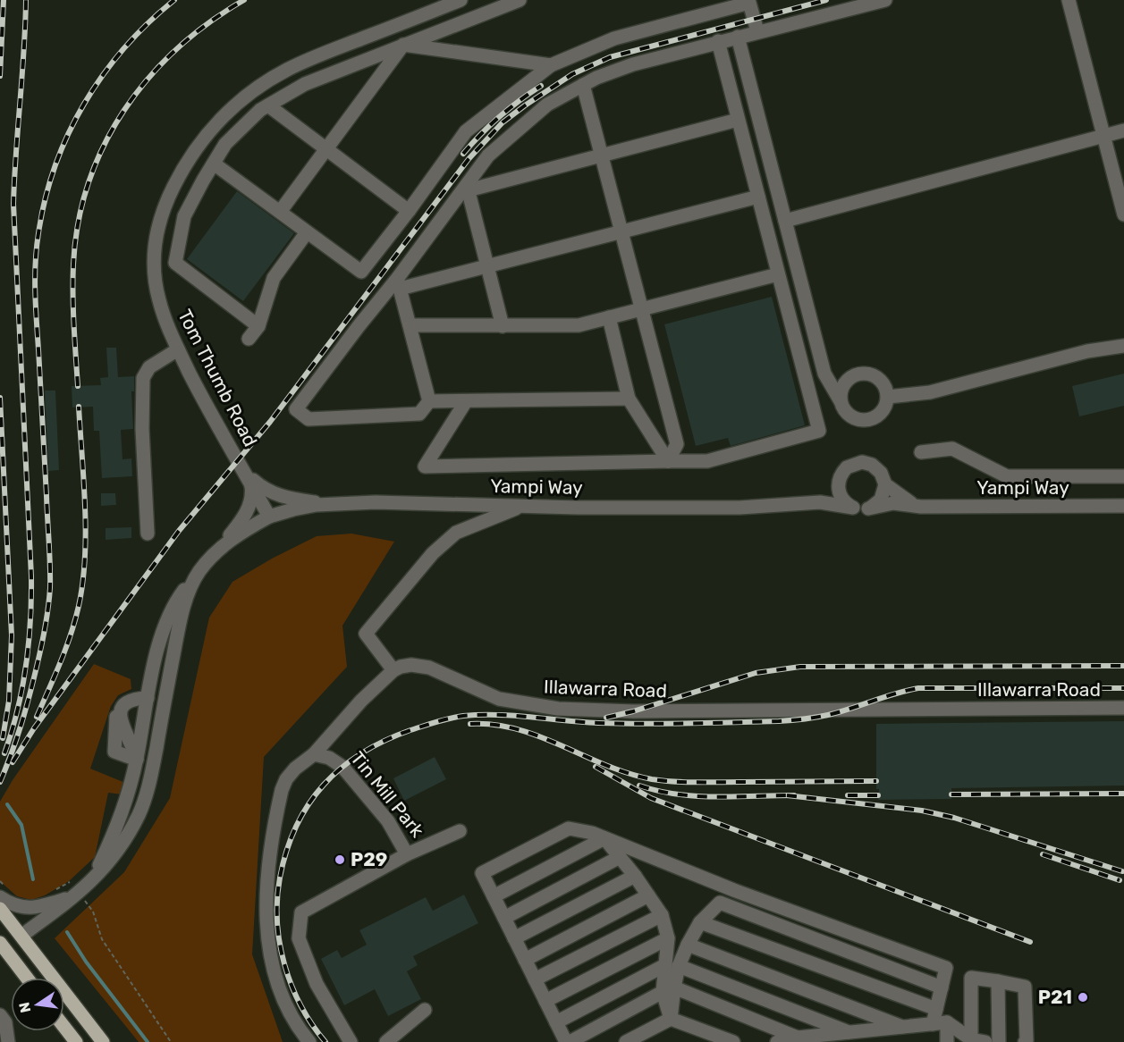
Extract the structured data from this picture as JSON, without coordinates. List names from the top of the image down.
{
  "streets": {
    "street": [
      "Tom Thumb Road",
      "Yampi Way",
      "Illawarra Road",
      "Tin Mill Park"
    ]
  },
  "crossings": [
    ["Tom Thumb Road", "Yampi Way"]
  ],
  "places": ["P29", "P21"],
  "north": "left"
}
